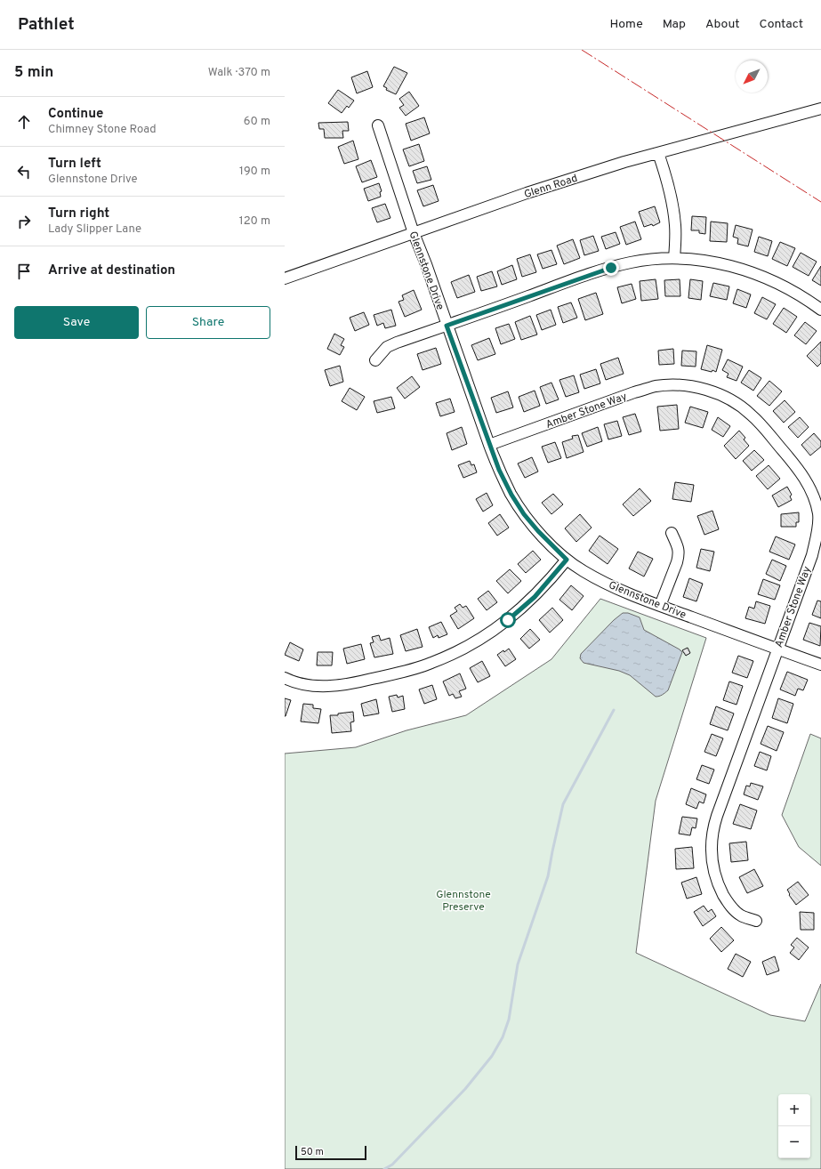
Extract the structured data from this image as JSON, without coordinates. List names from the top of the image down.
{
  "streets": {
    "street": ["Glenn Road", "Glennstone Drive", "Amber Stone Way"]
  },
  "crossings": [
    ["Glenn Road", "Glennstone Drive"],
    ["Glennstone Drive", "Amber Stone Way"]
  ],
  "parks": ["Glennstone Preserve"],
  "scale_bar": "50 m",
  "north": "bottom left",
  "page": {
    "header": "Pathlet",
    "nav": [
      "Home",
      "Map",
      "About",
      "Contact"
    ],
    "heading": ["5 min", "Walk · 370 m"],
    "list": [
      ["Continue", "Chimney Stone Road", "60 m"],
      ["Turn left", "Glennstone Drive", "190 m"],
      ["Turn right", "Lady Slipper Lane", "120 m"],
      "Arrive at destination"
    ],
    "buttons": ["Save", "Share"],
    "map_buttons": ["+", "−"],
    "scale": "50 m"
  }
}
